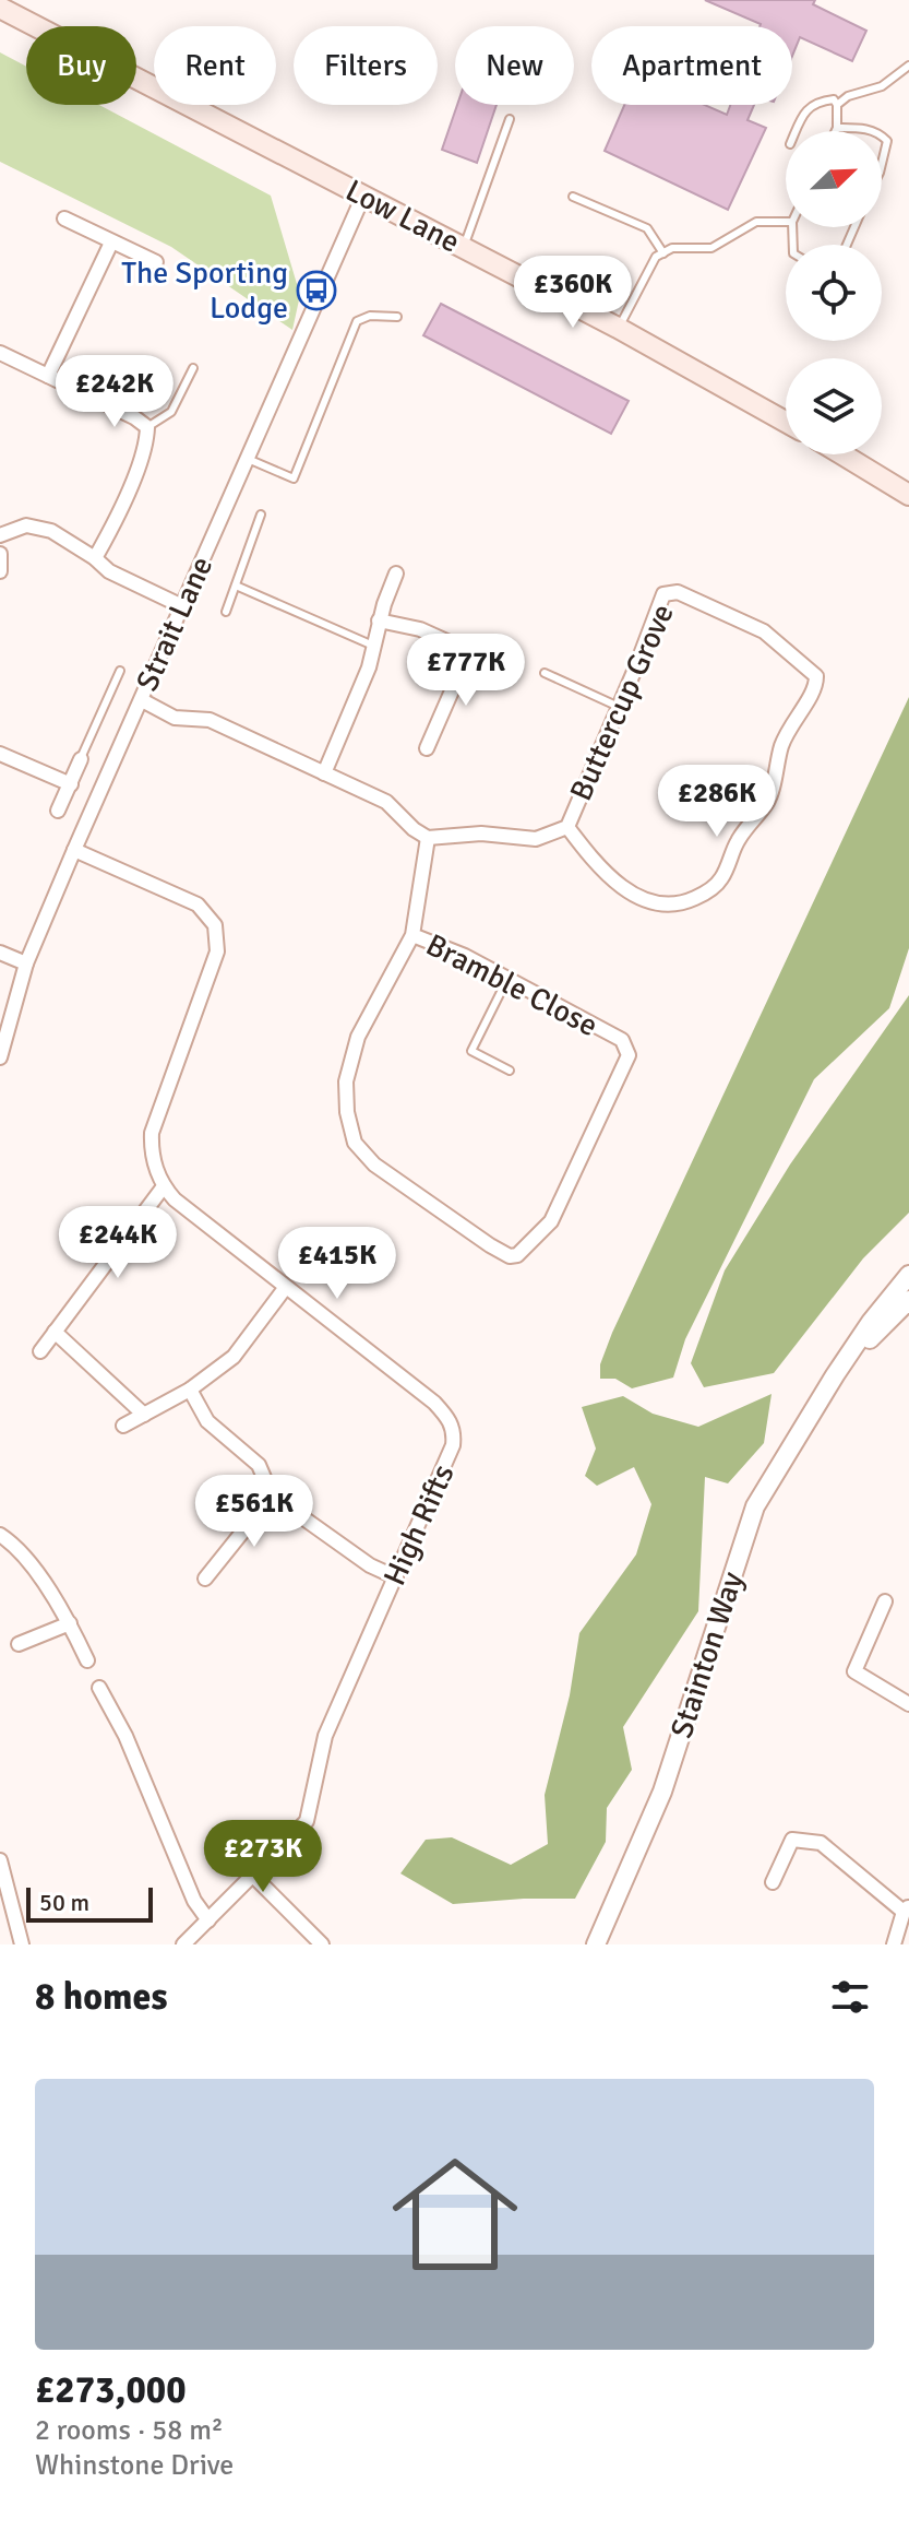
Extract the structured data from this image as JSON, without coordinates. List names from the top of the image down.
{
  "streets": {
    "main road": ["Low Lane"],
    "street": [
      "Strait Lane",
      "Buttercup Grove",
      "Bramble Close",
      "High Rifts",
      "Stainton Way"
    ]
  },
  "crossings": [
    ["Low Lane", "Strait Lane"],
    ["Buttercup Grove", "Bramble Close"]
  ],
  "places": {
    "bus stop": ["The Sporting Lodge"]
  },
  "scale_bar": "50 m",
  "north": "top right",
  "page": {
    "chip": [
      "Buy",
      "Rent",
      "Filters",
      "New",
      "Apartment"
    ],
    "price": [
      "£360K",
      "£242K",
      "£777K",
      "£286K",
      "£244K",
      "£415K",
      "£561K",
      "£273K"
    ],
    "scale": "50 m",
    "heading": "8 homes",
    "list": [
      {
        "name": "£273,000",
        "note": "2 rooms · 58 m² · Whinstone Drive"
      }
    ]
  }
}
